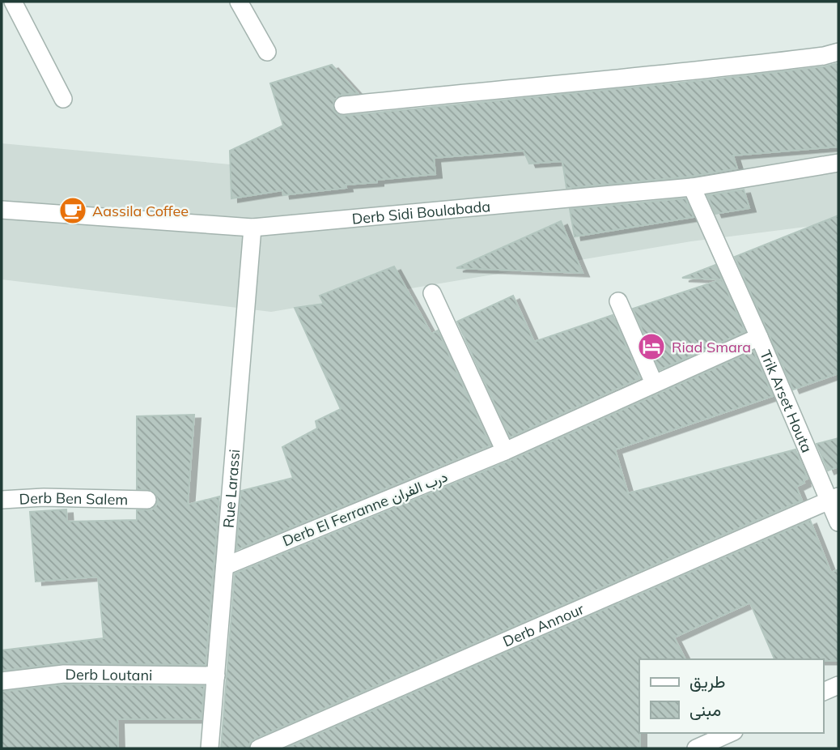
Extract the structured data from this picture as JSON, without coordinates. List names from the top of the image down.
{
  "streets": {
    "street": [
      "Derb Sidi Boulabada",
      "Trik Arset Houta",
      "Rue Larassi",
      "Derb Ben Salem",
      "Derb El Ferranne درب الفران",
      "Derb Annour",
      "Derb Loutani"
    ]
  },
  "crossings": [
    ["Derb Sidi Boulabada", "Trik Arset Houta"],
    ["Derb Sidi Boulabada", "Rue Larassi"],
    ["Trik Arset Houta", "Derb El Ferranne درب الفران"],
    ["Trik Arset Houta", "Derb Annour"],
    ["Rue Larassi", "Derb El Ferranne درب الفران"],
    ["Rue Larassi", "Derb Loutani"]
  ],
  "places": {
    "cafe": ["Aassila Coffee"],
    "hotel": ["Riad Smara"]
  },
  "legend": ["طريق", "مبنى"]
}
